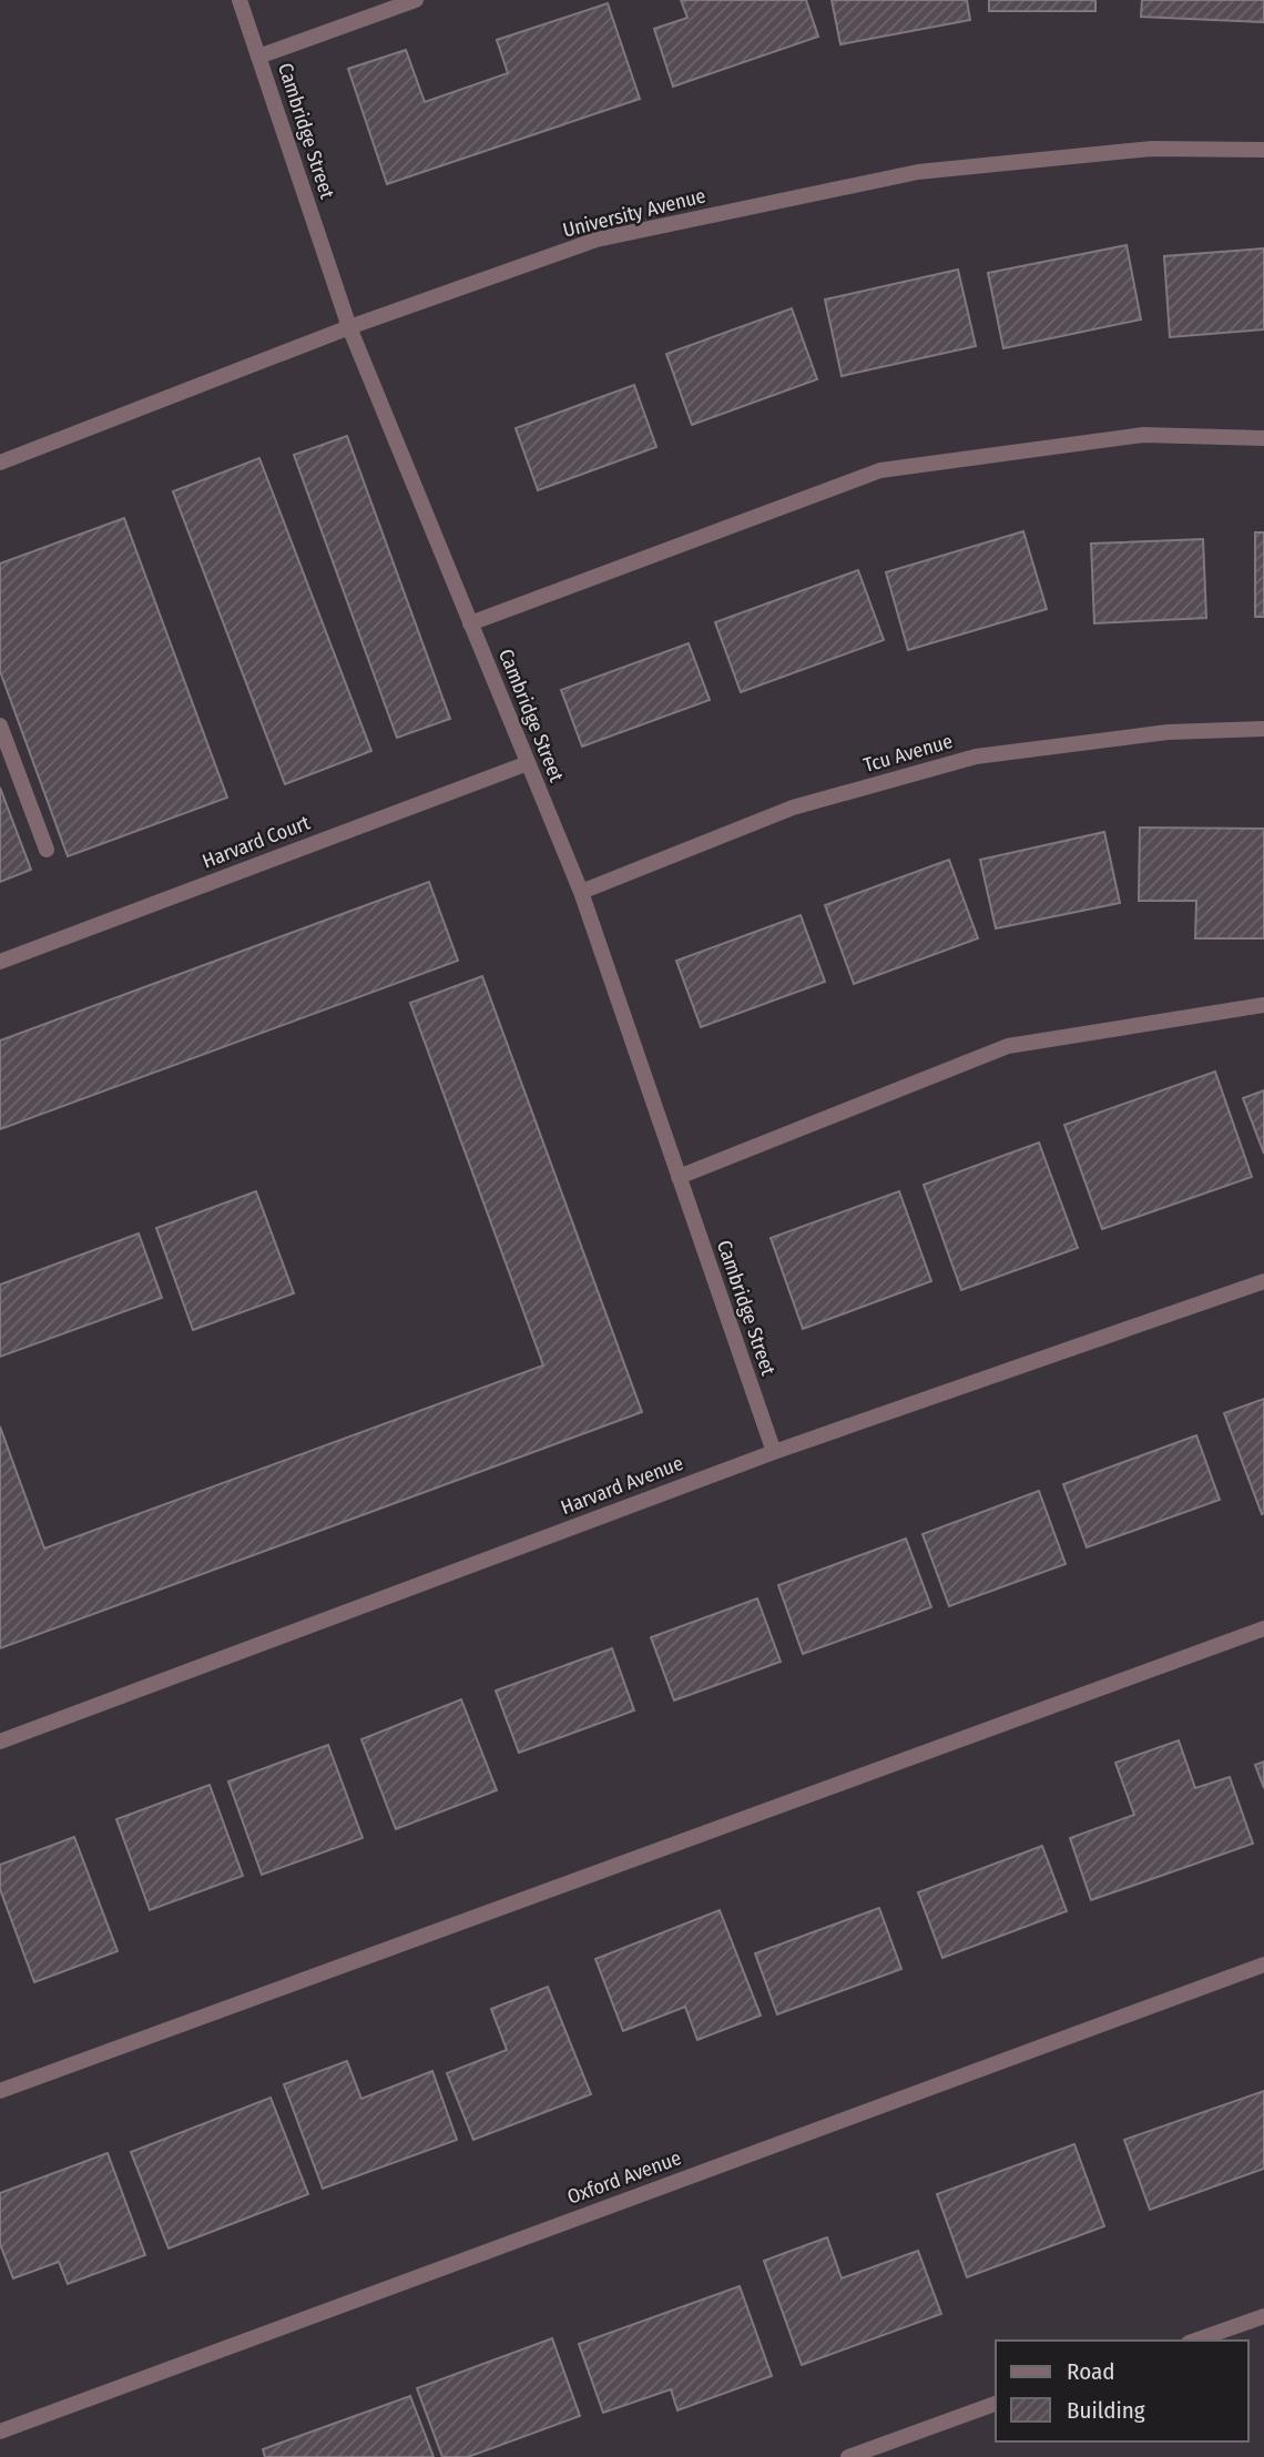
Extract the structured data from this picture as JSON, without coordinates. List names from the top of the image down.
{
  "streets": {
    "street": [
      "Cambridge Street",
      "University Avenue",
      "Tcu Avenue",
      "Harvard Court",
      "Harvard Avenue",
      "Oxford Avenue"
    ]
  },
  "crossings": [
    ["Cambridge Street", "University Avenue"],
    ["Cambridge Street", "Tcu Avenue"],
    ["Cambridge Street", "Harvard Court"],
    ["Cambridge Street", "Harvard Avenue"]
  ],
  "legend": ["Road", "Building"]
}
